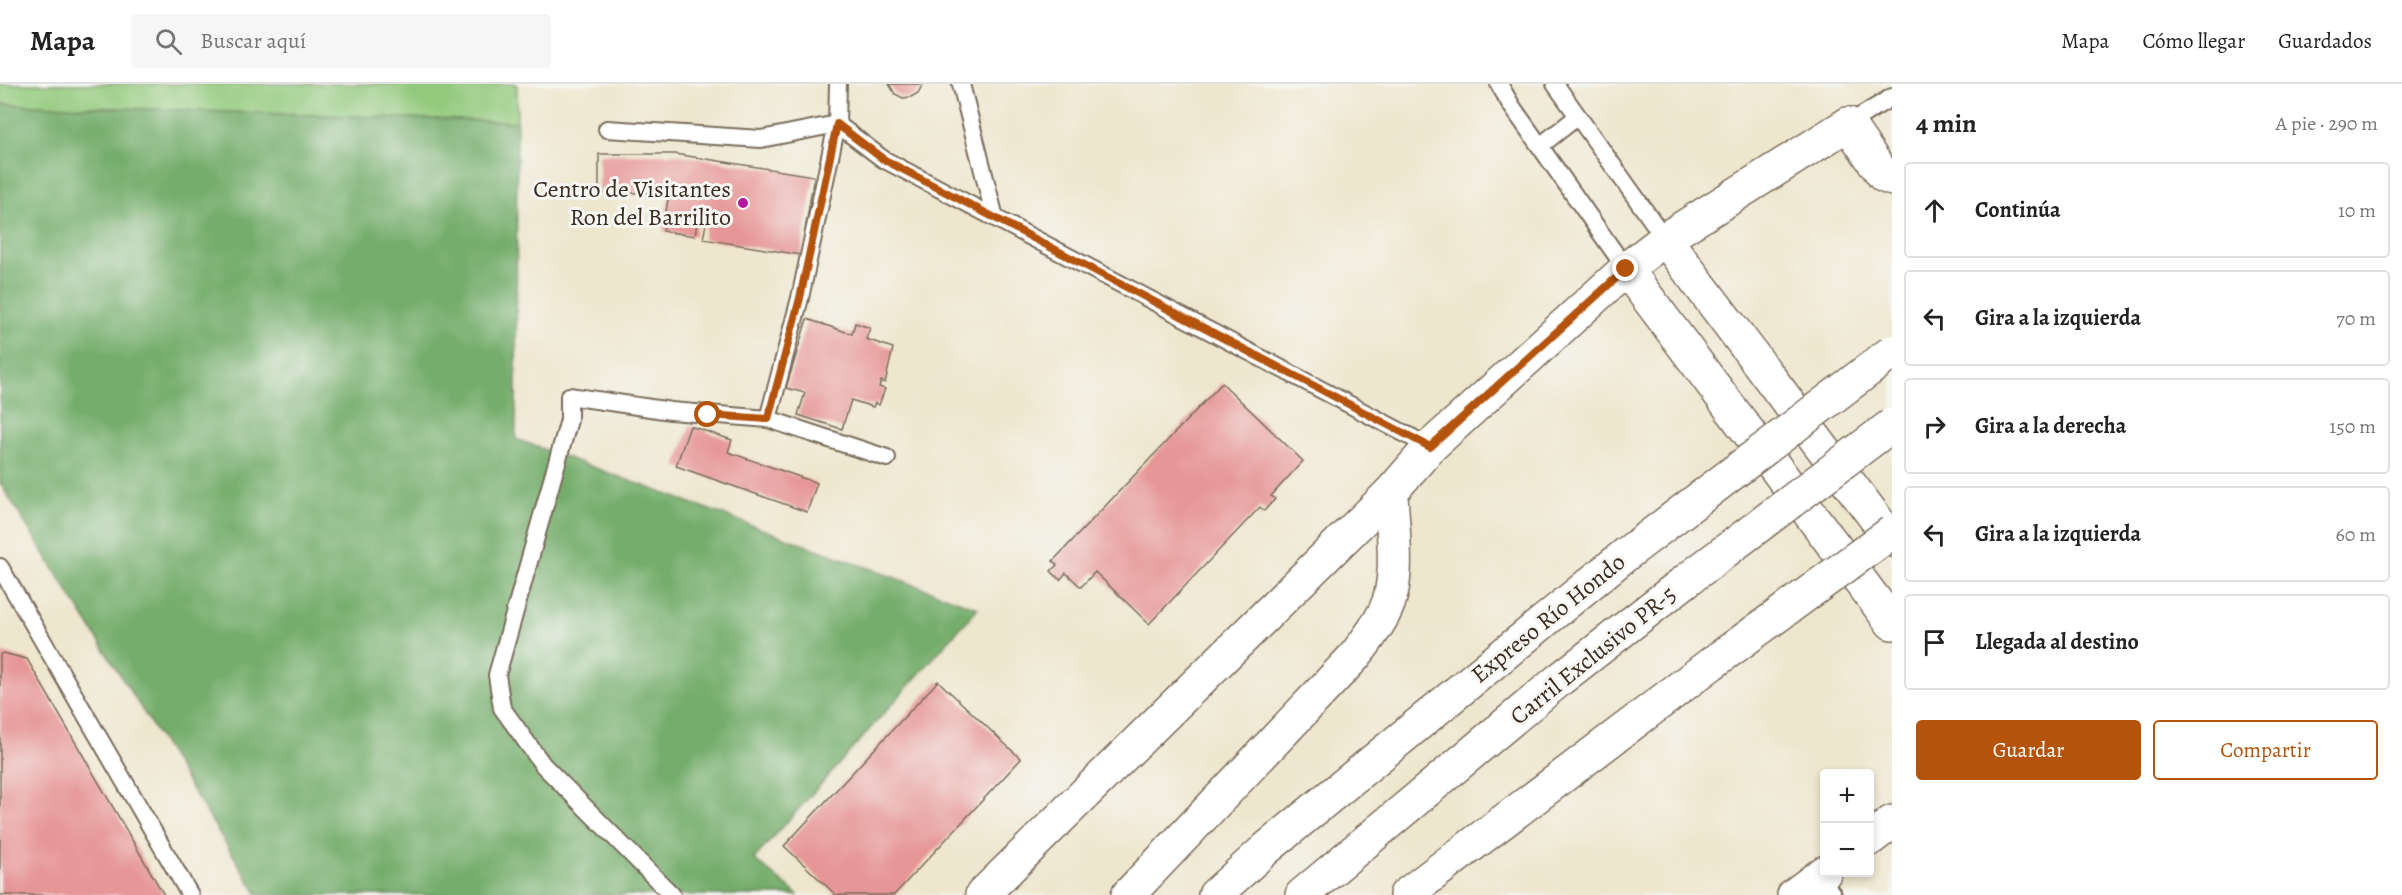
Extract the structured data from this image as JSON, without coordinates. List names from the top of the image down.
{
  "streets": {
    "main road": ["Expreso Río Hondo", "Carril Exclusivo PR-5"]
  },
  "places": ["Centro de Visitantes Ron del Barrilito"],
  "page": {
    "header": "Mapa",
    "search": "Buscar aquí",
    "nav": ["Mapa", "Cómo llegar", "Guardados"],
    "heading": ["4 min", "A pie · 290 m"],
    "list": [
      ["Continúa", "10 m"],
      ["Gira a la izquierda", "70 m"],
      ["Gira a la derecha", "150 m"],
      ["Gira a la izquierda", "60 m"],
      "Llegada al destino"
    ],
    "buttons": ["Guardar", "Compartir"],
    "map_buttons": ["+", "−"]
  }
}
